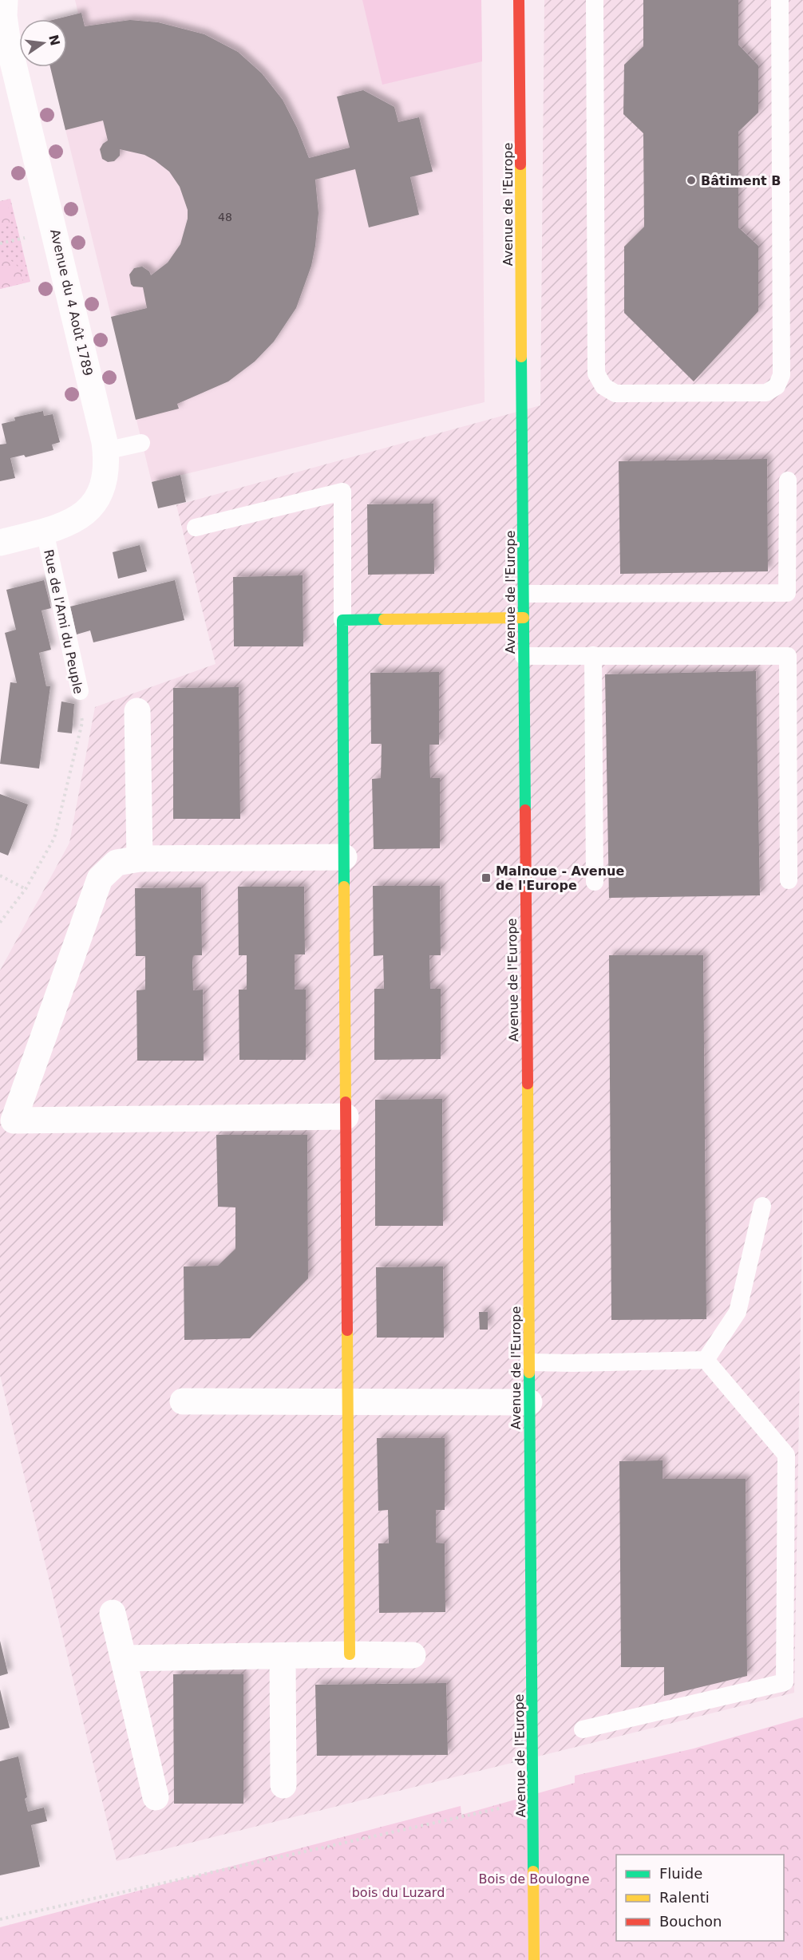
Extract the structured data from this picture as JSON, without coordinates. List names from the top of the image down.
{
  "streets": {
    "main road": ["Avenue de l'Europe"],
    "street": ["Avenue du 4 Août 1789"],
    "lane": ["Rue de l'Ami du Peuple"]
  },
  "crossings": [
    ["Avenue du 4 Août 1789", "Rue de l'Ami du Peuple"]
  ],
  "parks": ["Bois de Boulogne", "bois du Luzard"],
  "places": {
    "other": ["Bâtiment B"],
    "transit": ["Malnoue - Avenue de l'Europe"]
  },
  "house_numbers": ["48"],
  "legend": ["Fluide", "Ralenti", "Bouchon"],
  "north": "right"
}
